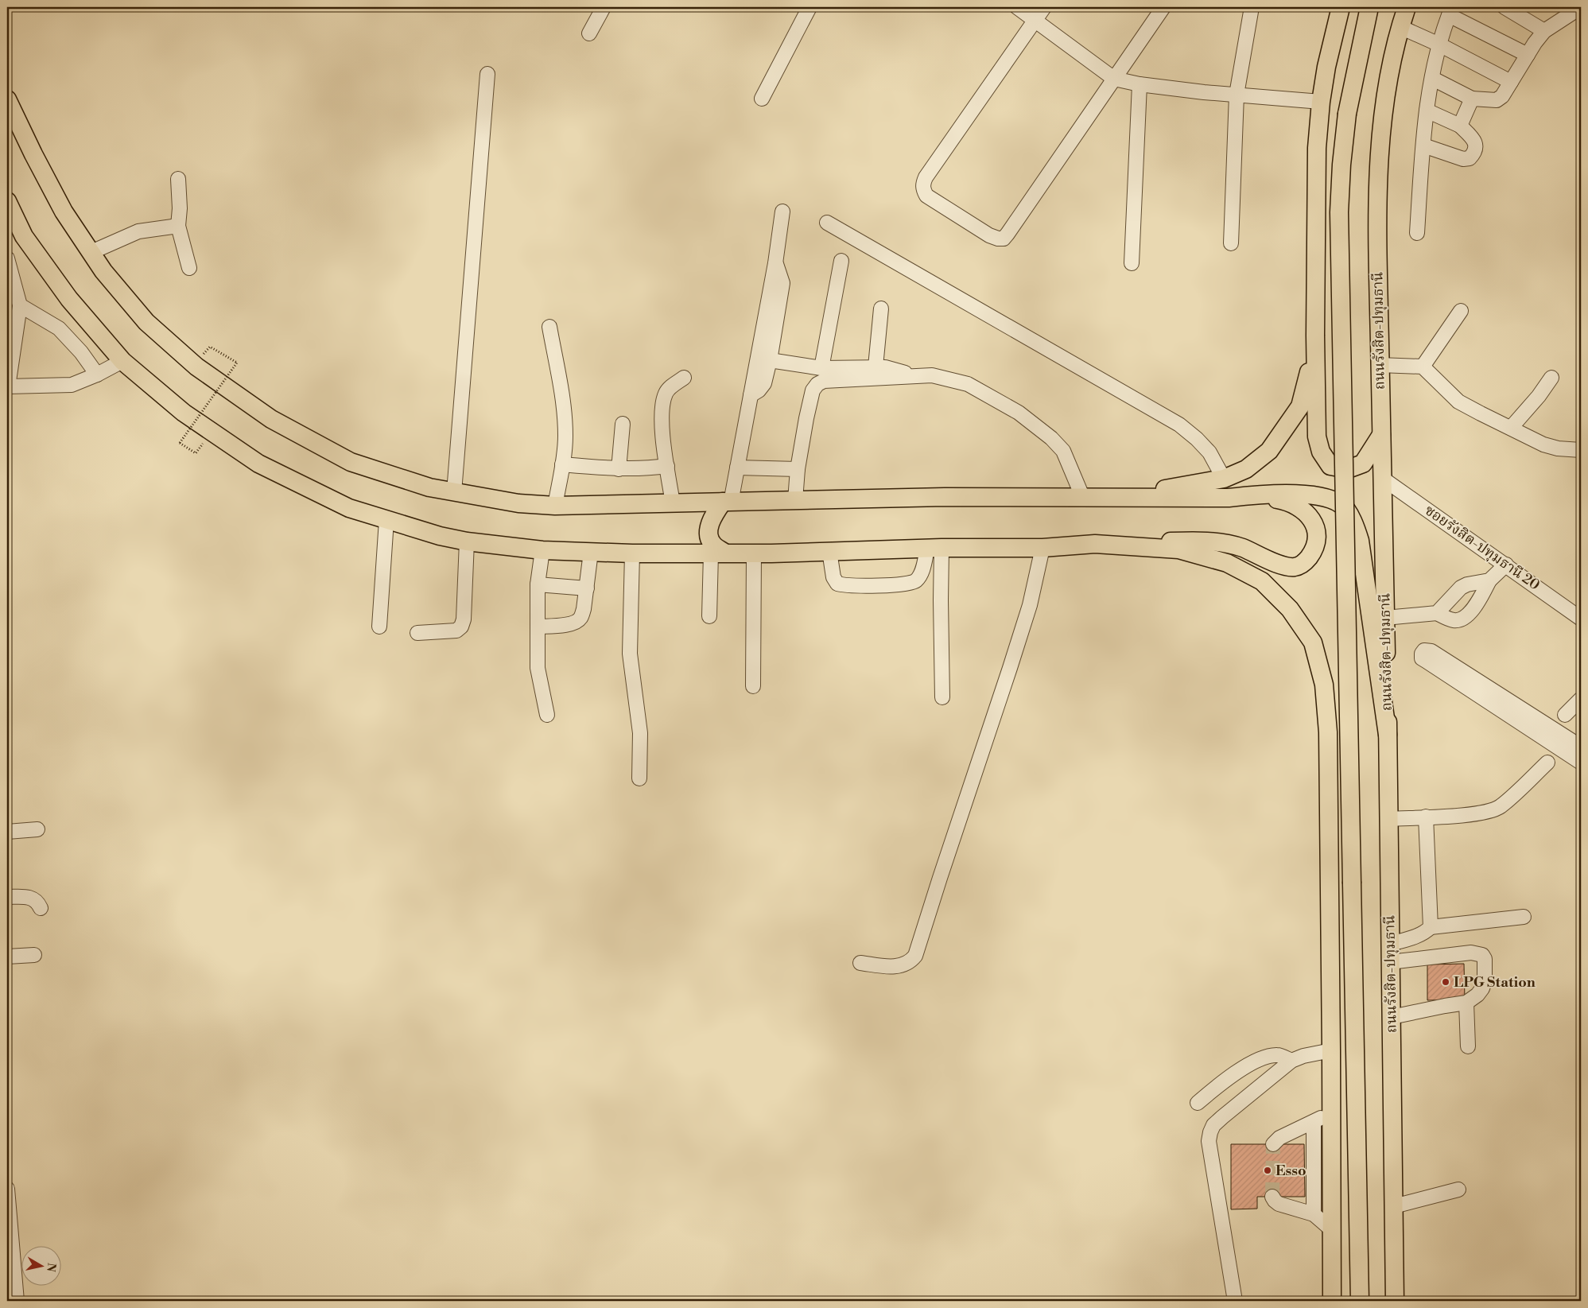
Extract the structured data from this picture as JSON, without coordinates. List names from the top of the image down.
{
  "streets": {
    "main road": ["ถนนรังสิต-ปทุมธานี"],
    "street": ["ซอยรังสิต-ปทุมธานี 20"]
  },
  "crossings": [
    ["ถนนรังสิต-ปทุมธานี", "ซอยรังสิต-ปทุมธานี 20"]
  ],
  "places": ["LPG Station", "Esso"],
  "north": "right"
}
